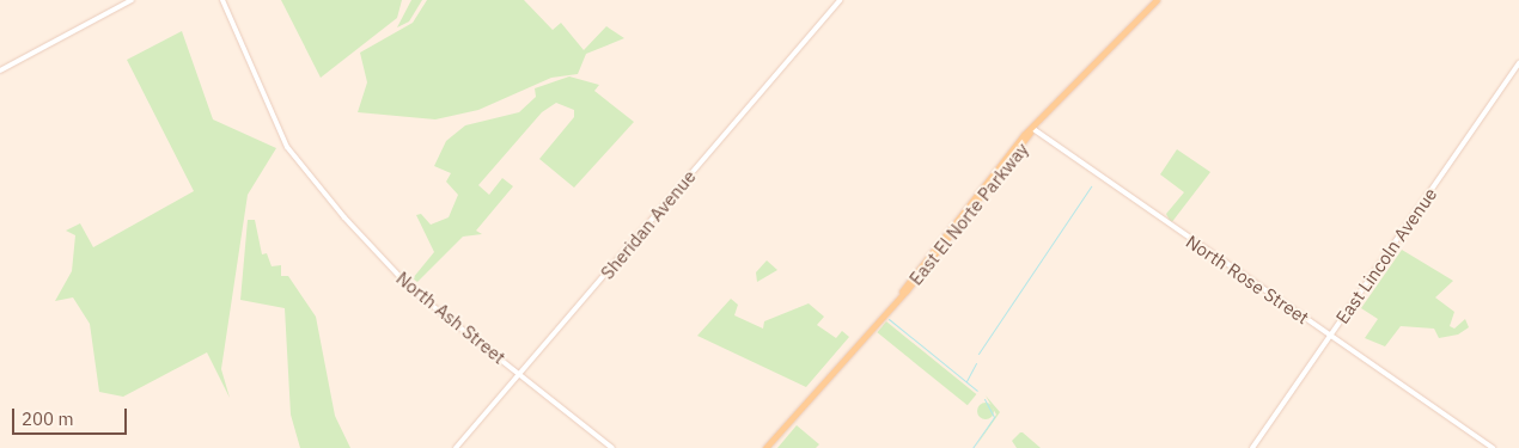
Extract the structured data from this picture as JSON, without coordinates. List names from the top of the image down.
{
  "streets": {
    "main road": ["East El Norte Parkway"],
    "street": [
      "Sheridan Avenue",
      "East Lincoln Avenue",
      "North Rose Street",
      "North Ash Street"
    ]
  },
  "crossings": [
    ["East El Norte Parkway", "North Rose Street"],
    ["Sheridan Avenue", "North Ash Street"],
    ["East Lincoln Avenue", "North Rose Street"]
  ],
  "scale_bar": "200 m"
}
